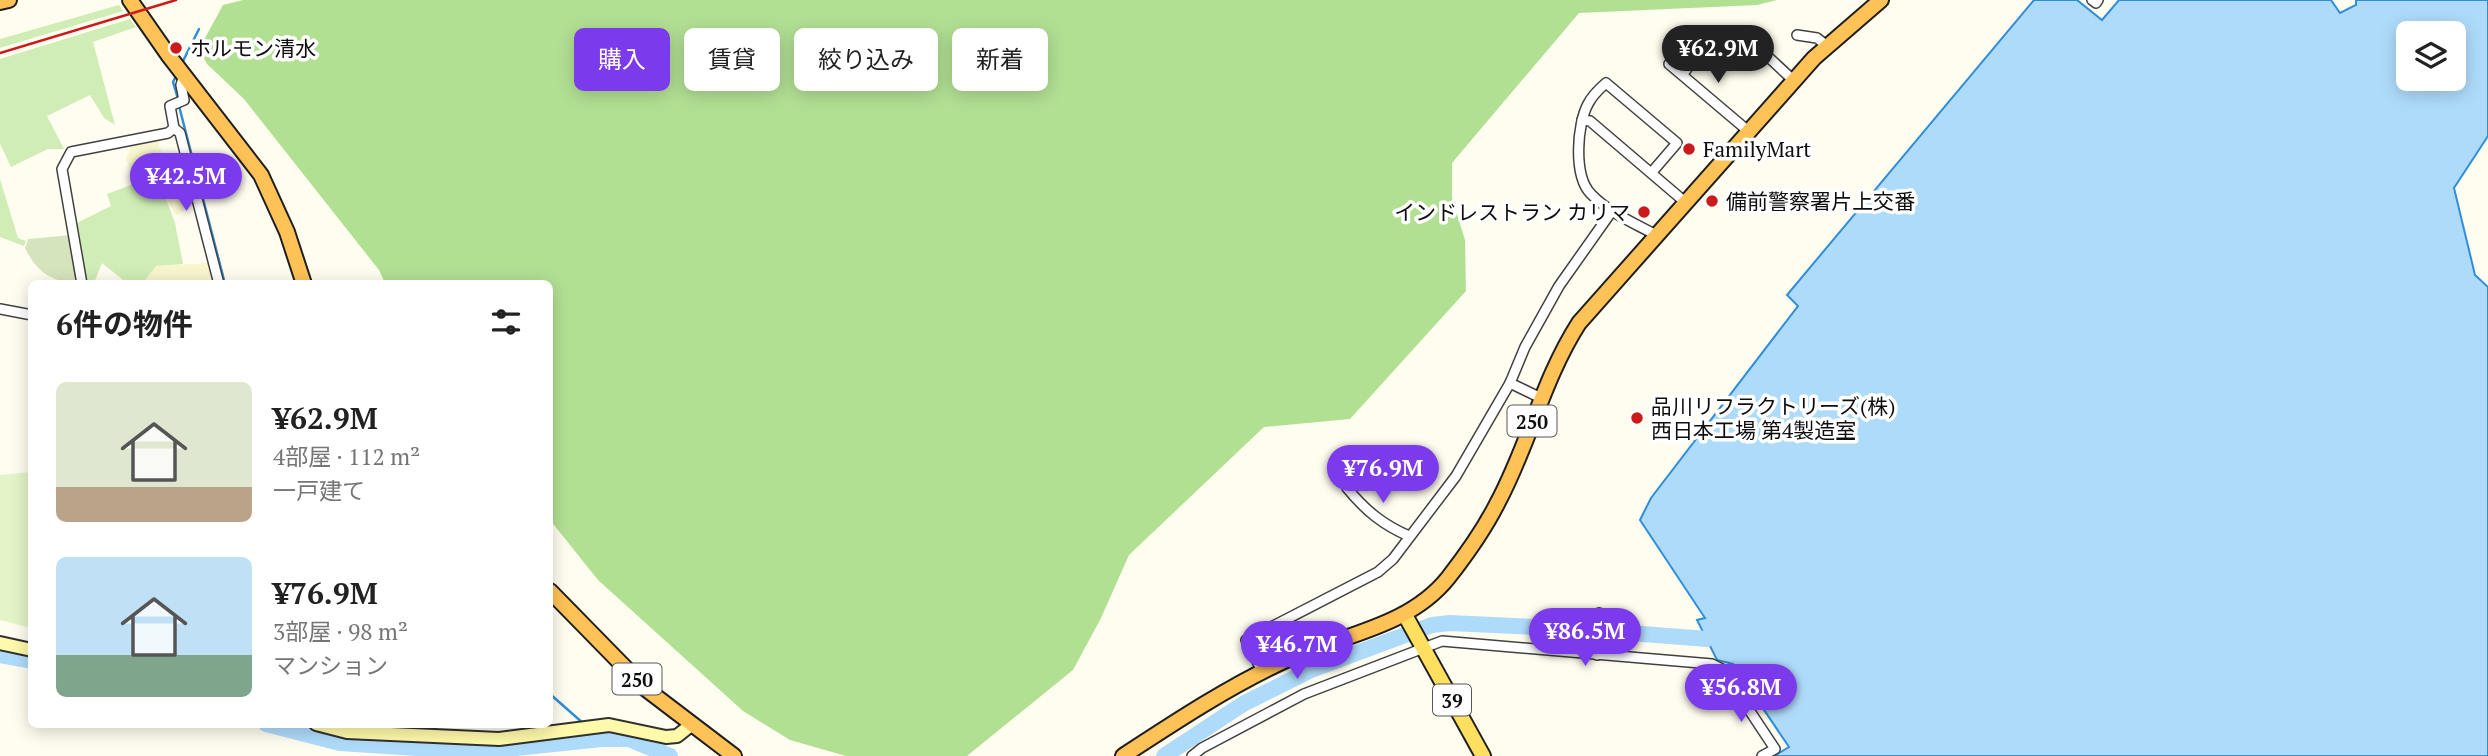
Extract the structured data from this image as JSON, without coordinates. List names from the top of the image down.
{
  "streets": {
    "highway": ["250"],
    "main road": ["39"]
  },
  "crossings": [
    ["250", "39"]
  ],
  "places": [
    "ホルモン清水",
    "FamilyMart",
    "備前警察署片上交番",
    "インドレストラン カリマ",
    "品川リフラクトリーズ(株) 西日本工場 第4製造室"
  ],
  "page": {
    "price": [
      "¥62.9M",
      "¥42.5M",
      "¥76.9M",
      "¥86.5M",
      "¥46.7M",
      "¥56.8M"
    ],
    "chip": [
      "購入",
      "賃貸",
      "絞り込み",
      "新着"
    ],
    "heading": "6件の物件",
    "list": [
      {
        "name": "¥62.9M",
        "note": "4部屋 · 112 m² · 一戸建て"
      },
      {
        "name": "¥76.9M",
        "note": "3部屋 · 98 m² · マンション"
      }
    ]
  }
}
